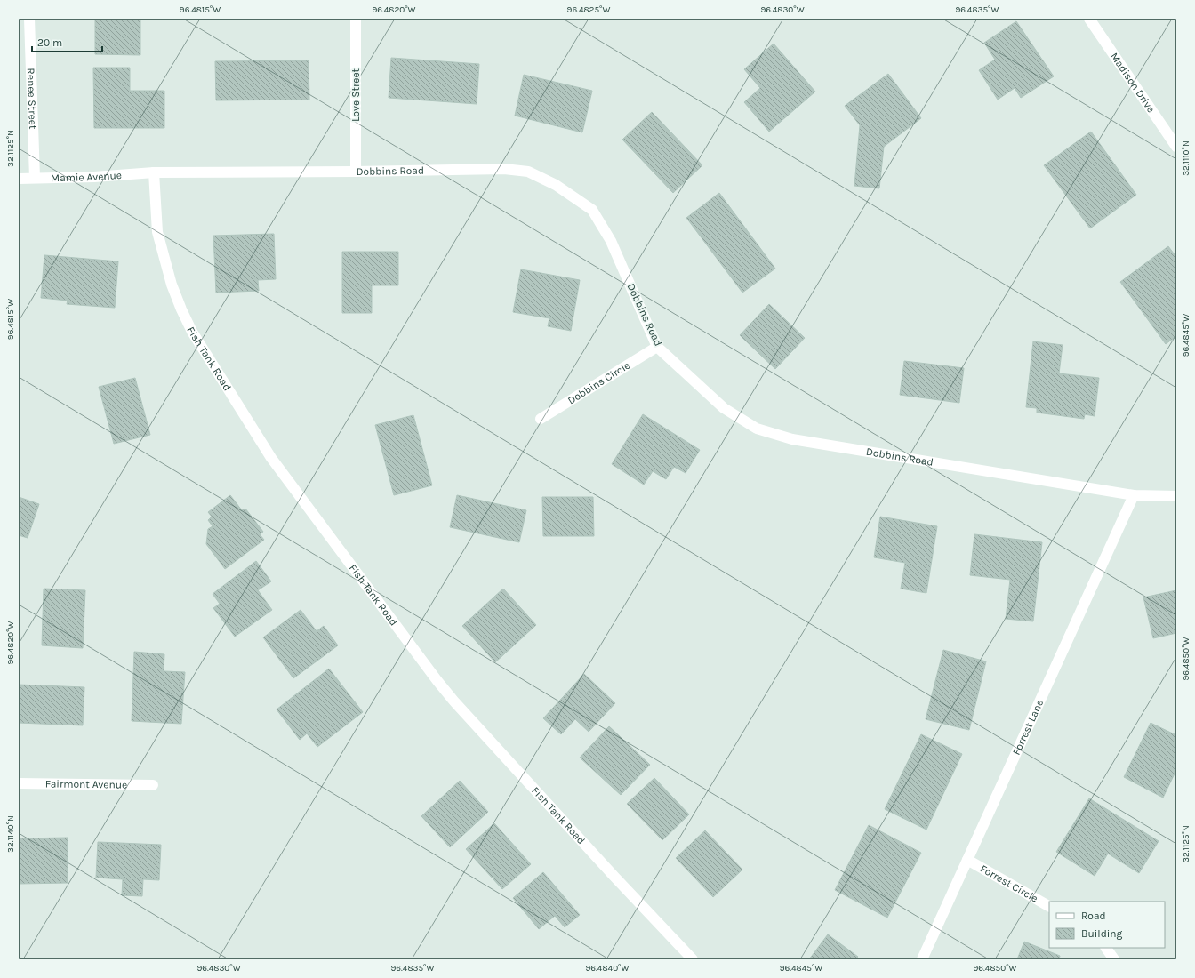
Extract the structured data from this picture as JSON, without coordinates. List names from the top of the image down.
{
  "streets": {
    "street": [
      "Madison Drive",
      "Love Street",
      "Renee Street",
      "Dobbins Road",
      "Mamie Avenue",
      "Fish Tank Road",
      "Dobbins Circle",
      "Forrest Lane",
      "Fairmont Avenue",
      "Forrest Circle"
    ]
  },
  "crossings": [
    ["Love Street", "Dobbins Road"],
    ["Renee Street", "Mamie Avenue"],
    ["Dobbins Road", "Mamie Avenue"],
    ["Dobbins Road", "Fish Tank Road"],
    ["Dobbins Road", "Dobbins Circle"],
    ["Dobbins Road", "Forrest Lane"],
    ["Mamie Avenue", "Fish Tank Road"],
    ["Forrest Lane", "Forrest Circle"]
  ],
  "legend": ["Road", "Building"],
  "scale_bar": "20 m",
  "coordinates": [
    "96.4815°W",
    "96.4820°W",
    "96.4825°W",
    "96.4830°W",
    "96.4835°W",
    "32.1125°N",
    "32.1110°N",
    "96.4845°W",
    "96.4850°W",
    "32.1140°N",
    "96.4840°W"
  ]
}
